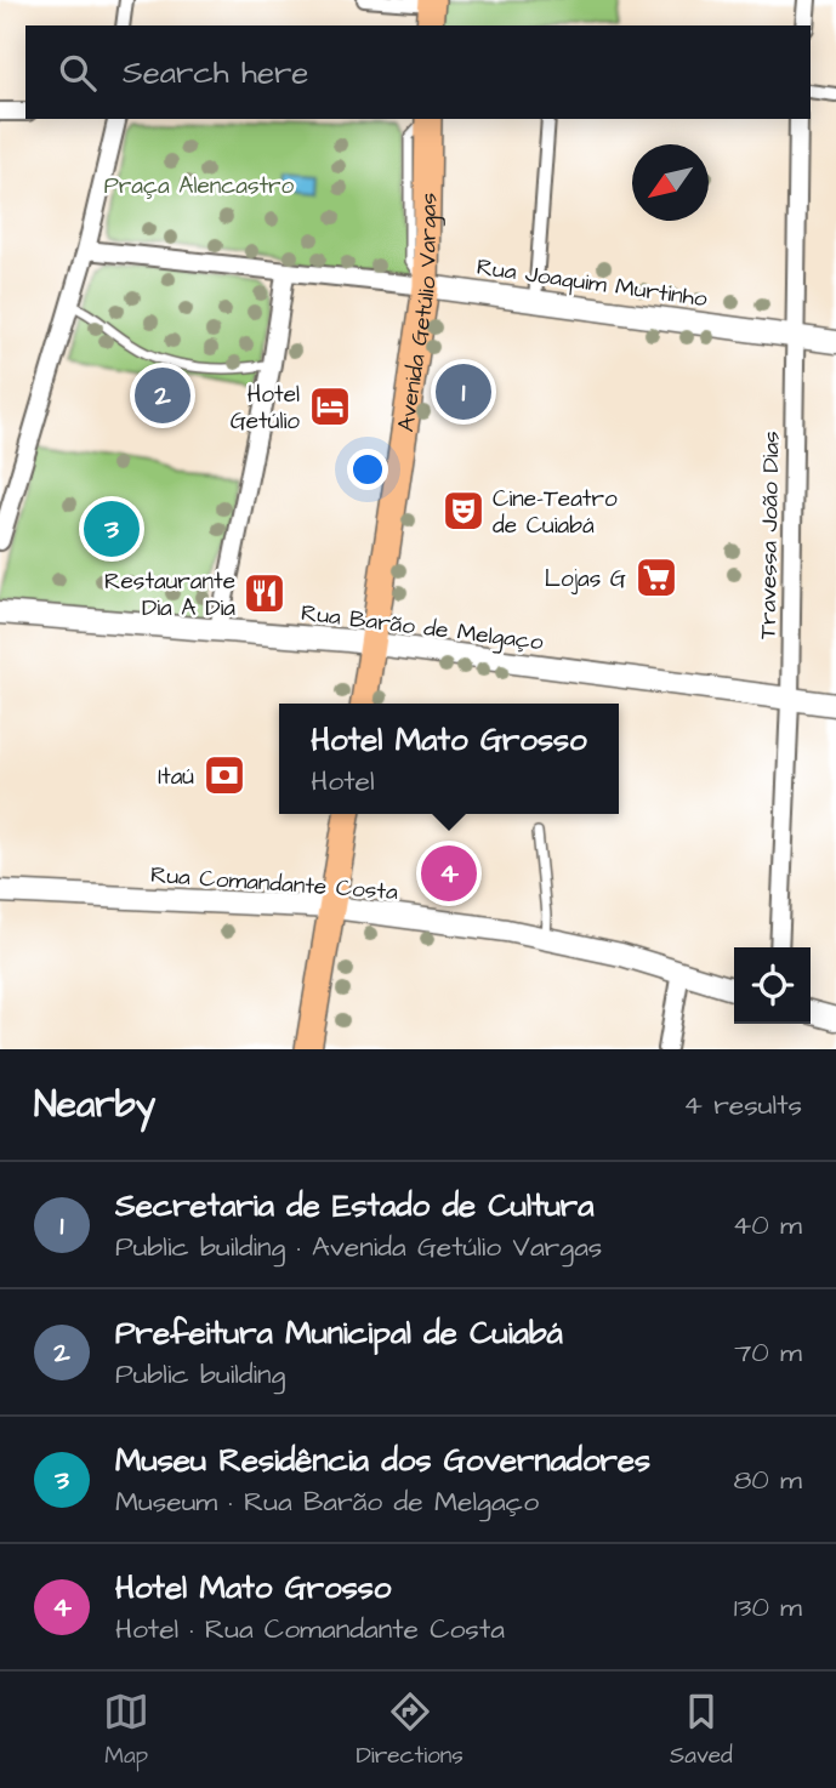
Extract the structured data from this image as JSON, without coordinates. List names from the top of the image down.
{
  "streets": {
    "main road": ["Avenida Getúlio Vargas"],
    "street": [
      "Rua Joaquim Murtinho",
      "Travessa João Dias",
      "Rua Barão de Melgaço",
      "Rua Comandante Costa"
    ]
  },
  "crossings": [
    ["Rua Joaquim Murtinho", "Avenida Getúlio Vargas"],
    ["Rua Joaquim Murtinho", "Travessa João Dias"],
    ["Avenida Getúlio Vargas", "Rua Barão de Melgaço"],
    ["Travessa João Dias", "Rua Barão de Melgaço"]
  ],
  "parks": ["Praça Alencastro"],
  "places": {
    "hotel": ["Hotel Getúlio"],
    "theatre": ["Cine-Teatro de Cuiabá"],
    "supermarket": ["Lojas G"],
    "restaurant": ["Restaurante Dia A Dia"],
    "bank": ["Itaú"]
  },
  "north": "bottom left",
  "page": {
    "search": "Search here",
    "pins": [
      "1",
      "2",
      "3",
      "4"
    ],
    "popup": ["Hotel Mato Grosso", "Hotel"],
    "heading": ["Nearby", "4 results"],
    "list": [
      {
        "mark": "1",
        "name": "Secretaria de Estado de Cultura",
        "note": "Public building · Avenida Getúlio Vargas",
        "value": "40 m"
      },
      {
        "mark": "2",
        "name": "Prefeitura Municipal de Cuiabá",
        "note": "Public building",
        "value": "70 m"
      },
      {
        "mark": "3",
        "name": "Museu Residência dos Governadores",
        "note": "Museum · Rua Barão de Melgaço",
        "value": "80 m"
      },
      {
        "mark": "4",
        "name": "Hotel Mato Grosso",
        "note": "Hotel · Rua Comandante Costa",
        "value": "130 m"
      }
    ],
    "nav": ["Map", "Directions", "Saved"]
  }
}
